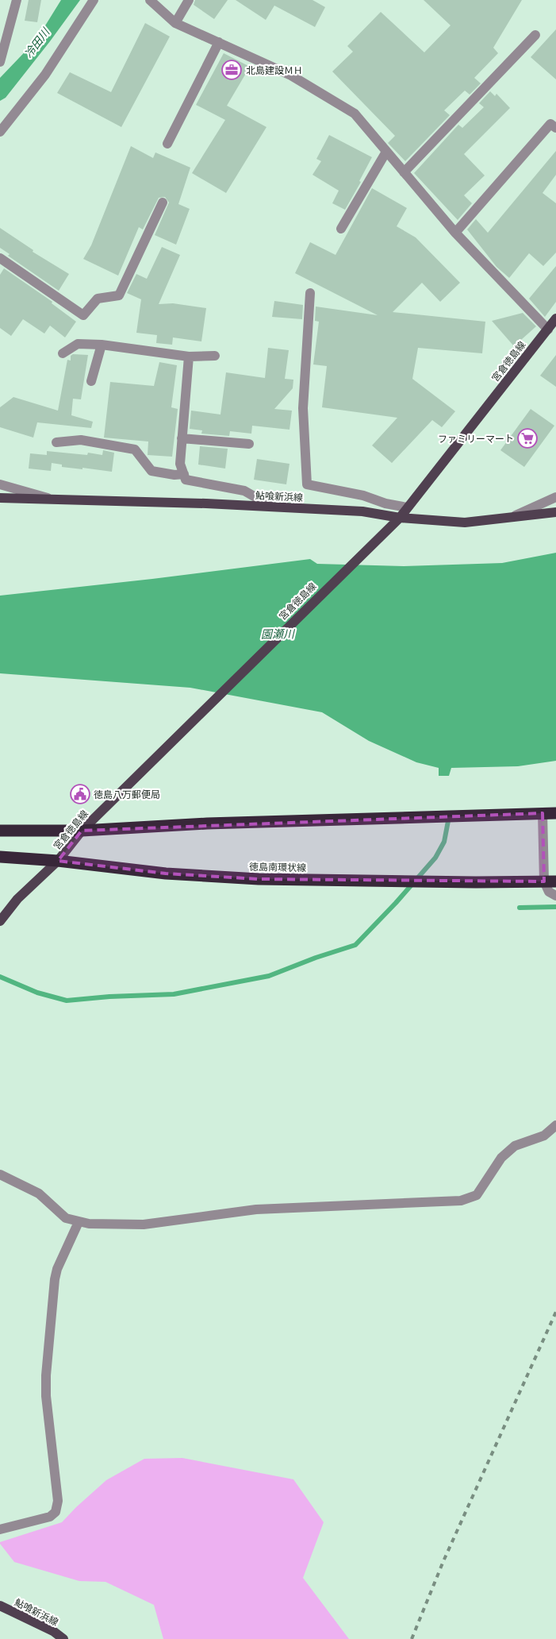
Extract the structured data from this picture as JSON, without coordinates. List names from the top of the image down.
{
  "streets": {
    "highway": ["徳島南環状線"],
    "main road": ["宮倉徳島線", "鮎喰新浜線"]
  },
  "crossings": [
    ["宮倉徳島線", "鮎喰新浜線"],
    ["宮倉徳島線", "徳島南環状線"]
  ],
  "water": ["冷田川", "園瀬川"],
  "places": {
    "office": ["北島建設ＭＨ"],
    "supermarket": ["ファミリーマート"],
    "public building": ["徳島八万郵便局"]
  }
}
